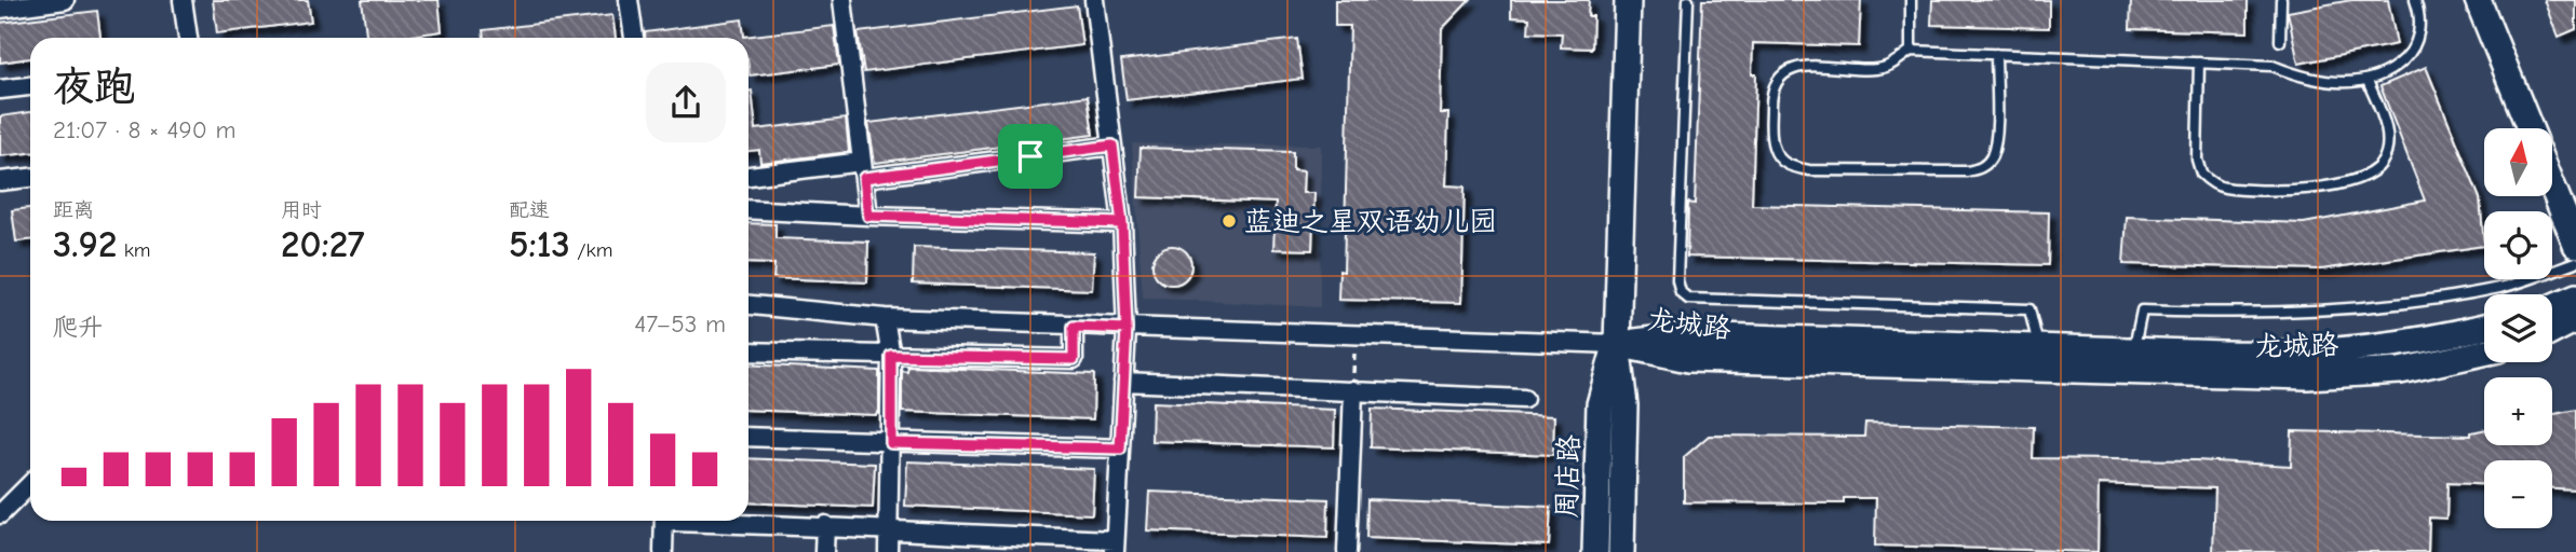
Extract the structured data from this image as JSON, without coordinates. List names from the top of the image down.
{
  "streets": {
    "street": ["龙城路", "周店路"]
  },
  "places": ["蓝迪之星双语幼儿园"],
  "north": "top",
  "page": {
    "heading": ["夜跑", "21:07 · 8 × 490 m"],
    "map_buttons": ["+", "−"],
    "stats": [
      ["距离", "3.92 km"],
      ["用时", "20:27"],
      ["配速", "5:13 /km"]
    ],
    "chart": ["爬升", "47–53 m"]
  }
}
